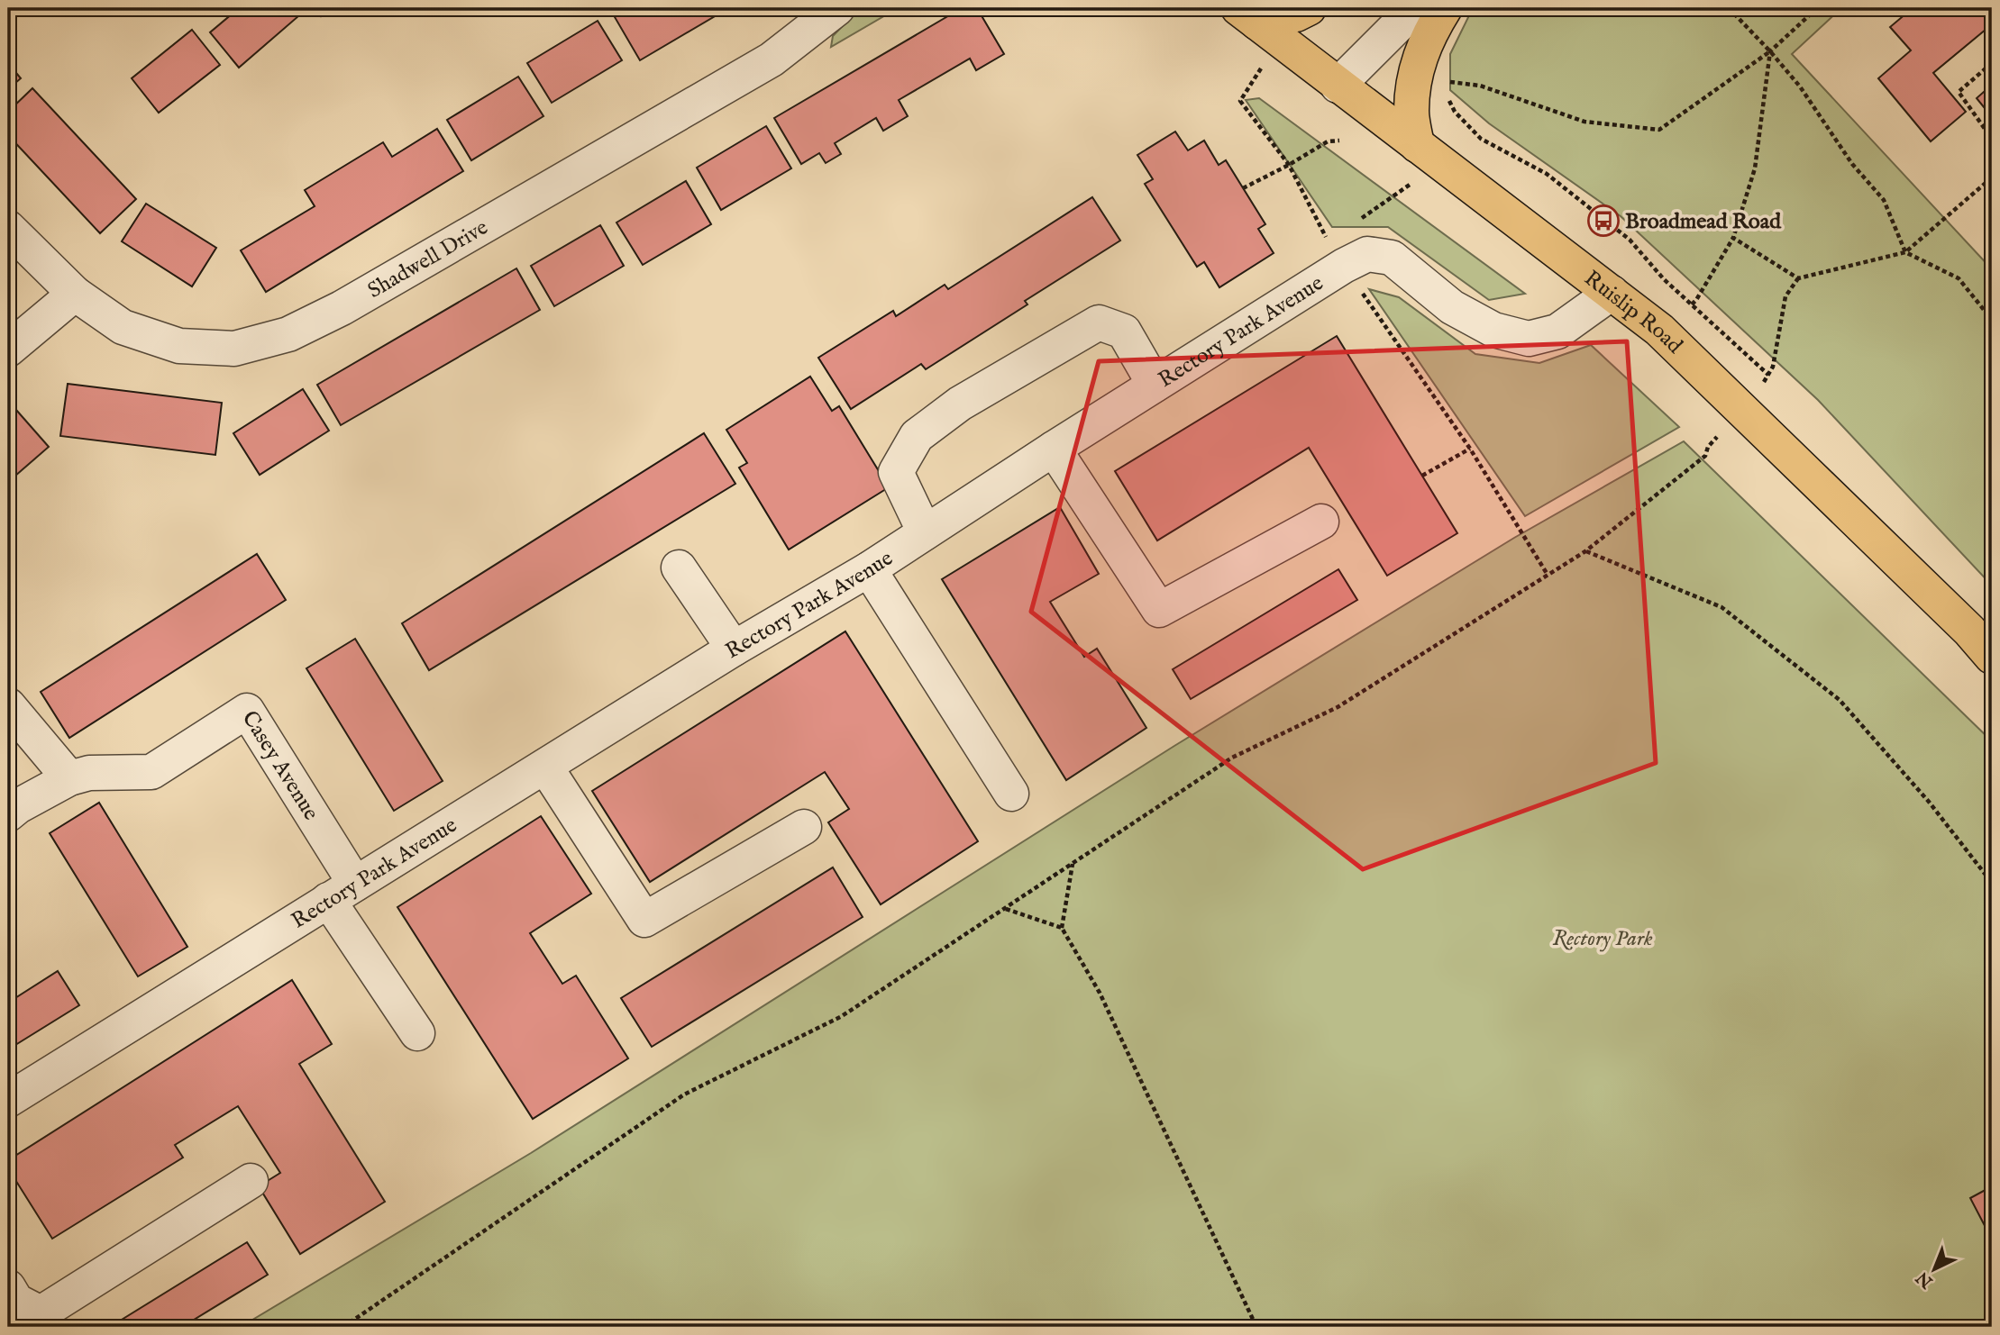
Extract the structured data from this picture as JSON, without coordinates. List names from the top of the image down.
{
  "streets": {
    "main road": ["Ruislip Road"],
    "street": ["Shadwell Drive", "Rectory Park Avenue", "Casey Avenue"]
  },
  "crossings": [
    ["Ruislip Road", "Rectory Park Avenue"],
    ["Rectory Park Avenue", "Casey Avenue"]
  ],
  "parks": ["Rectory Park"],
  "places": {
    "bus stop": ["Broadmead Road"]
  },
  "north": "bottom left"
}
